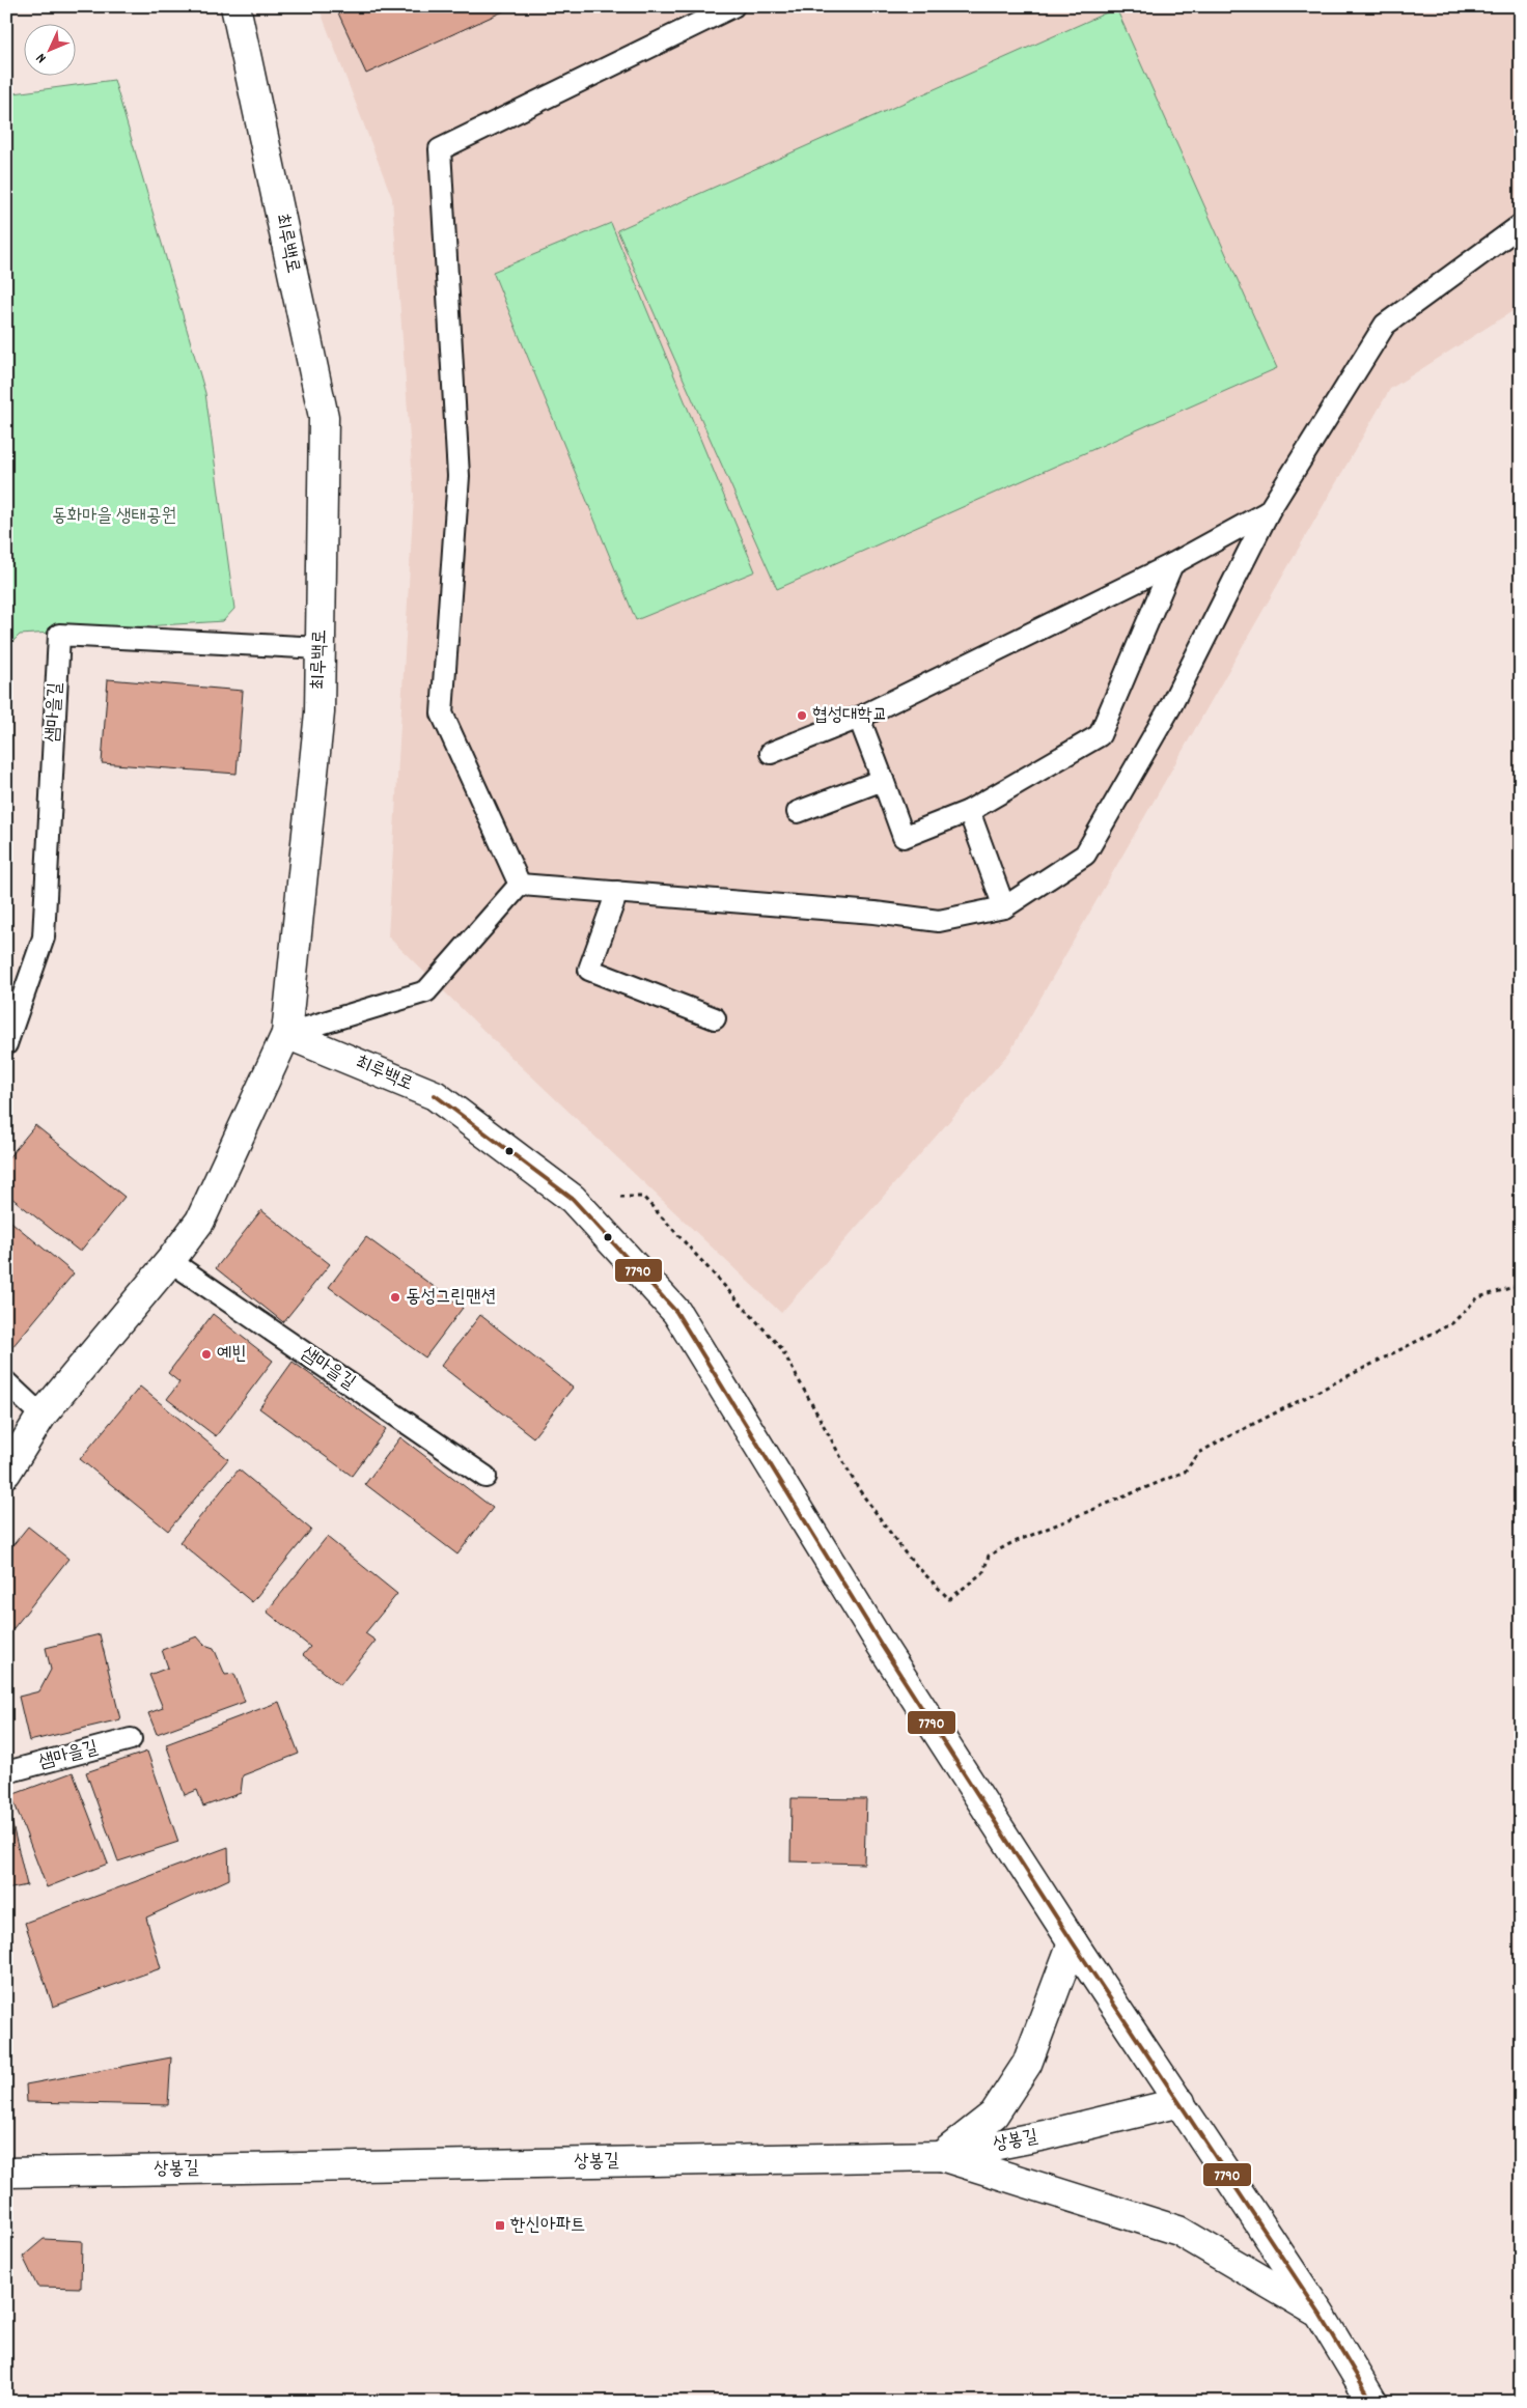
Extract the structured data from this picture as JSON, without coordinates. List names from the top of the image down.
{
  "streets": {
    "street": ["최루백로", "상봉길"],
    "lane": ["샘마을길"]
  },
  "crossings": [
    ["최루백로", "샘마을길"],
    ["최루백로", "상봉길"]
  ],
  "parks": ["동화마을 생태공원"],
  "places": {
    "other": ["협성대학교", "동성그린맨션", "예빈"],
    "transit": ["한신아파트"]
  },
  "lines": ["transit line 7790"],
  "north": "bottom left"
}
